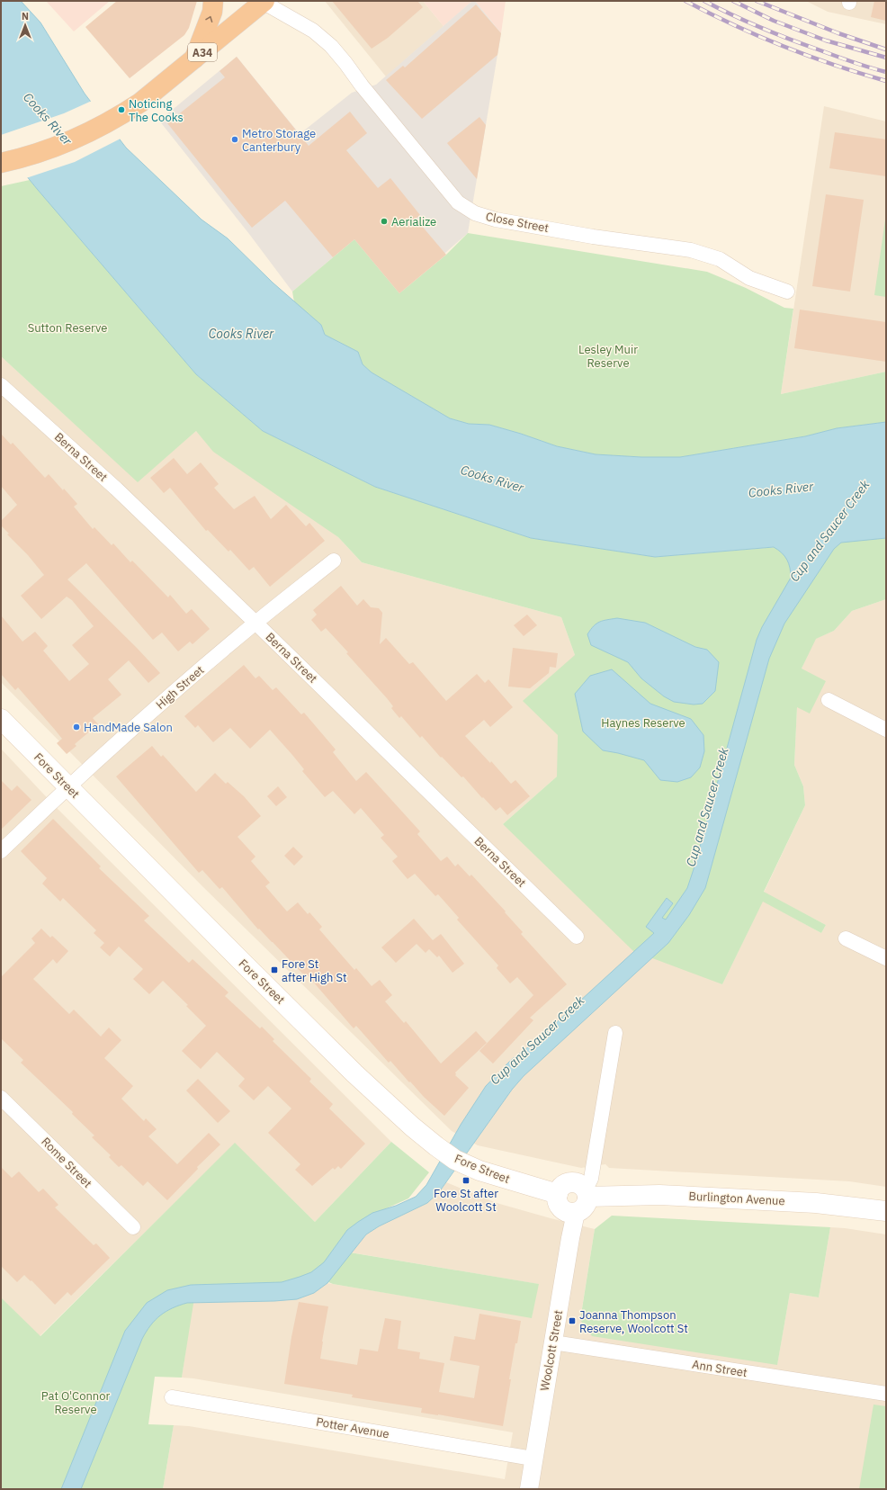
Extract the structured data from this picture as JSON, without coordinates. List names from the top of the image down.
{
  "streets": {
    "highway": ["A34"],
    "main road": ["Fore Street", "Burlington Avenue"],
    "street": [
      "Close Street",
      "Berna Street",
      "High Street",
      "Rome Street",
      "Woolcott Street",
      "Ann Street",
      "Potter Avenue"
    ]
  },
  "crossings": [
    ["A34", "Close Street"],
    ["Berna Street", "High Street"],
    ["High Street", "Fore Street"],
    ["Fore Street", "Burlington Avenue"],
    ["Fore Street", "Woolcott Street"],
    ["Burlington Avenue", "Woolcott Street"],
    ["Woolcott Street", "Ann Street"],
    ["Woolcott Street", "Potter Avenue"]
  ],
  "water": ["Cooks River", "Cup and Saucer Creek"],
  "parks": [
    "Sutton Reserve",
    "Lesley Muir Reserve",
    "Haynes Reserve",
    "Pat O'Connor Reserve"
  ],
  "places": {
    "other": [
      "Noticing The Cooks",
      "Metro Storage Canterbury",
      "Aerialize",
      "HandMade Salon"
    ],
    "transit": ["Fore St after High St", "Fore St after Woolcott St", "Joanna Thompson Reserve, Woolcott St"]
  },
  "north": "top"
}
